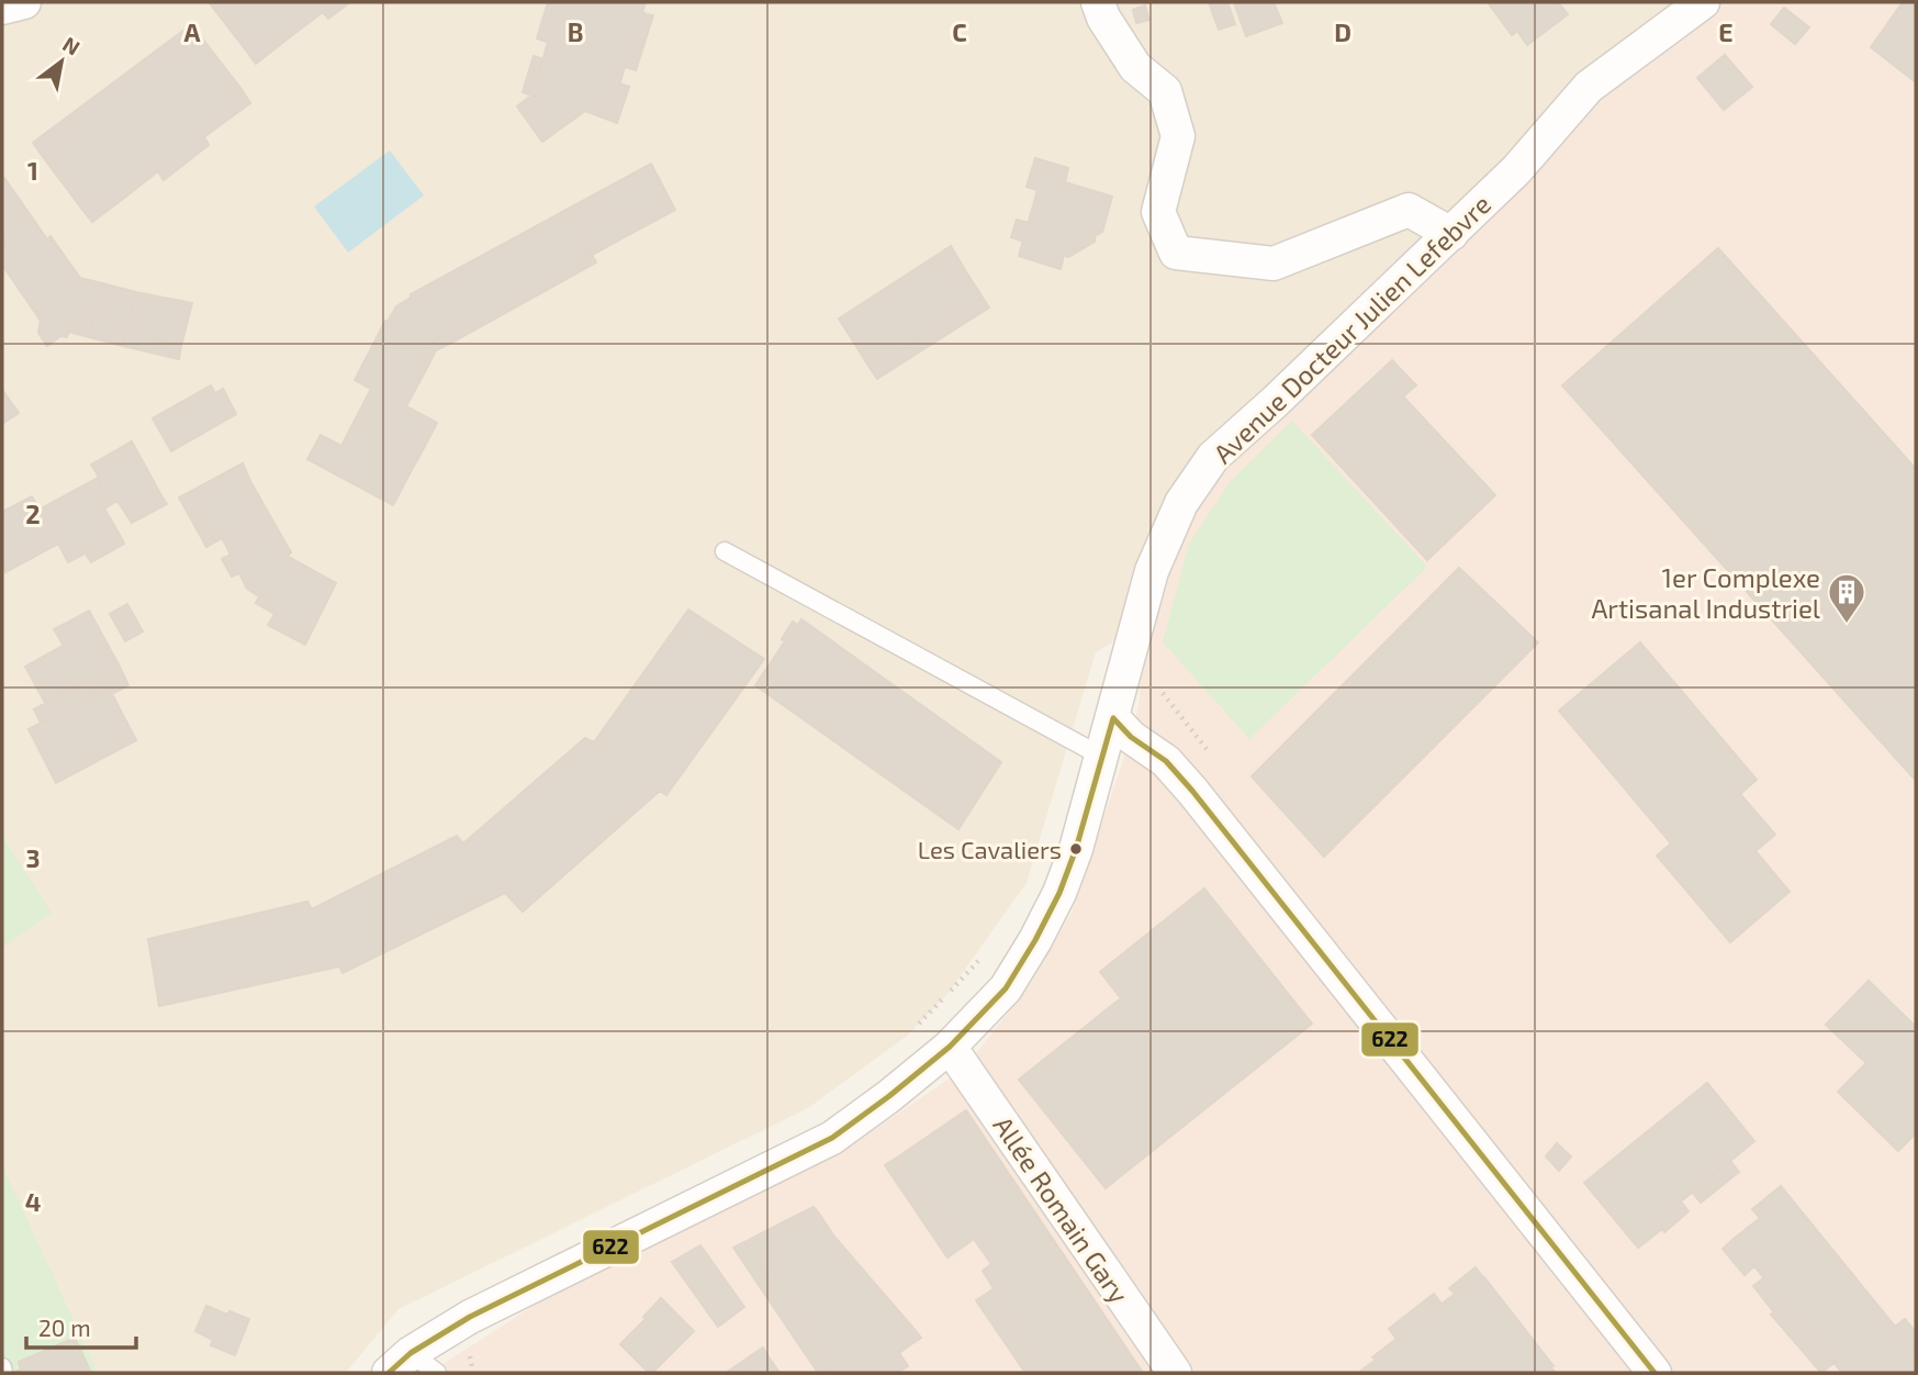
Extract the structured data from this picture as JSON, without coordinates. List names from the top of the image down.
{
  "streets": {
    "street": ["Avenue Docteur Julien Lefebvre", "Allée Romain Gary"]
  },
  "crossings": [
    ["Avenue Docteur Julien Lefebvre", "Allée Romain Gary"]
  ],
  "places": {
    "building": ["1er Complexe Artisanal Industriel"],
    "other": ["Les Cavaliers"]
  },
  "lines": ["transit line 622"],
  "scale_bar": "20 m",
  "north": "top right",
  "grid": {
    "columns": [
      "A",
      "B",
      "C",
      "D",
      "E"
    ],
    "rows": [
      "1",
      "2",
      "3",
      "4"
    ]
  }
}
